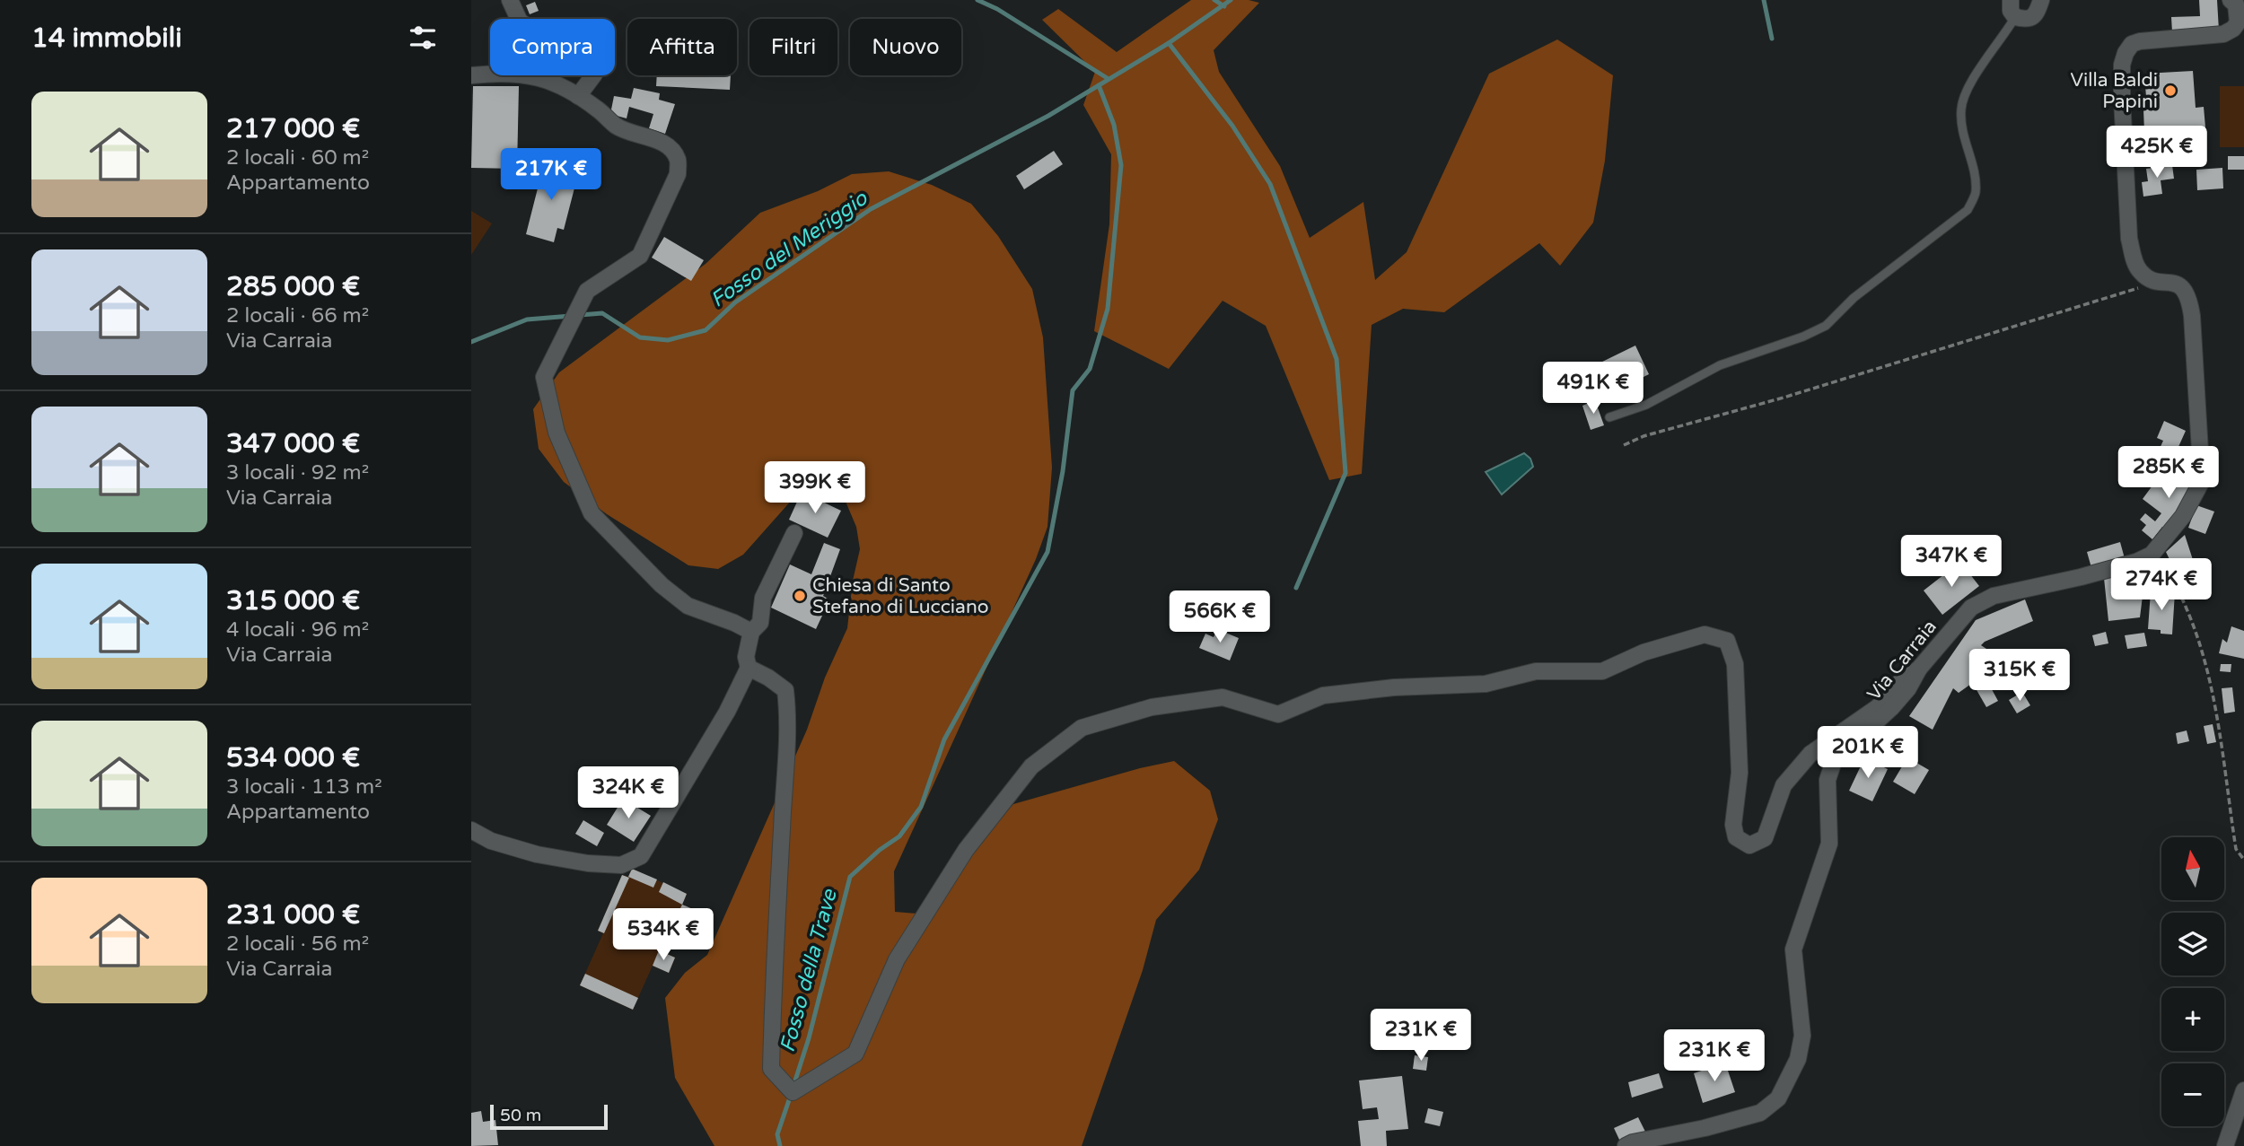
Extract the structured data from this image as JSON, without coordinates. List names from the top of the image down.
{
  "streets": {
    "street": ["Via Carraia"]
  },
  "water": ["Fosso del Meriggio", "Fosso della Trave"],
  "places": ["Villa Baldi Papini", "Chiesa di Santo Stefano di Lucciano"],
  "scale_bar": "50 m",
  "north": "top",
  "page": {
    "heading": "14 immobili",
    "chip": [
      "Compra",
      "Affitta",
      "Filtri",
      "Nuovo"
    ],
    "list": [
      {
        "name": "217 000 €",
        "note": "2 locali · 60 m² · Appartamento"
      },
      {
        "name": "285 000 €",
        "note": "2 locali · 66 m² · Via Carraia"
      },
      {
        "name": "347 000 €",
        "note": "3 locali · 92 m² · Via Carraia"
      },
      {
        "name": "315 000 €",
        "note": "4 locali · 96 m² · Via Carraia"
      },
      {
        "name": "534 000 €",
        "note": "3 locali · 113 m² · Appartamento"
      },
      {
        "name": "231 000 €",
        "note": "2 locali · 56 m² · Via Carraia"
      }
    ],
    "price": [
      "425K €",
      "217K €",
      "491K €",
      "285K €",
      "399K €",
      "347K €",
      "274K €",
      "566K €",
      "315K €",
      "201K €",
      "324K €",
      "534K €",
      "231K €",
      "231K €"
    ],
    "map_buttons": ["+", "−"],
    "scale": "50 m"
  }
}
